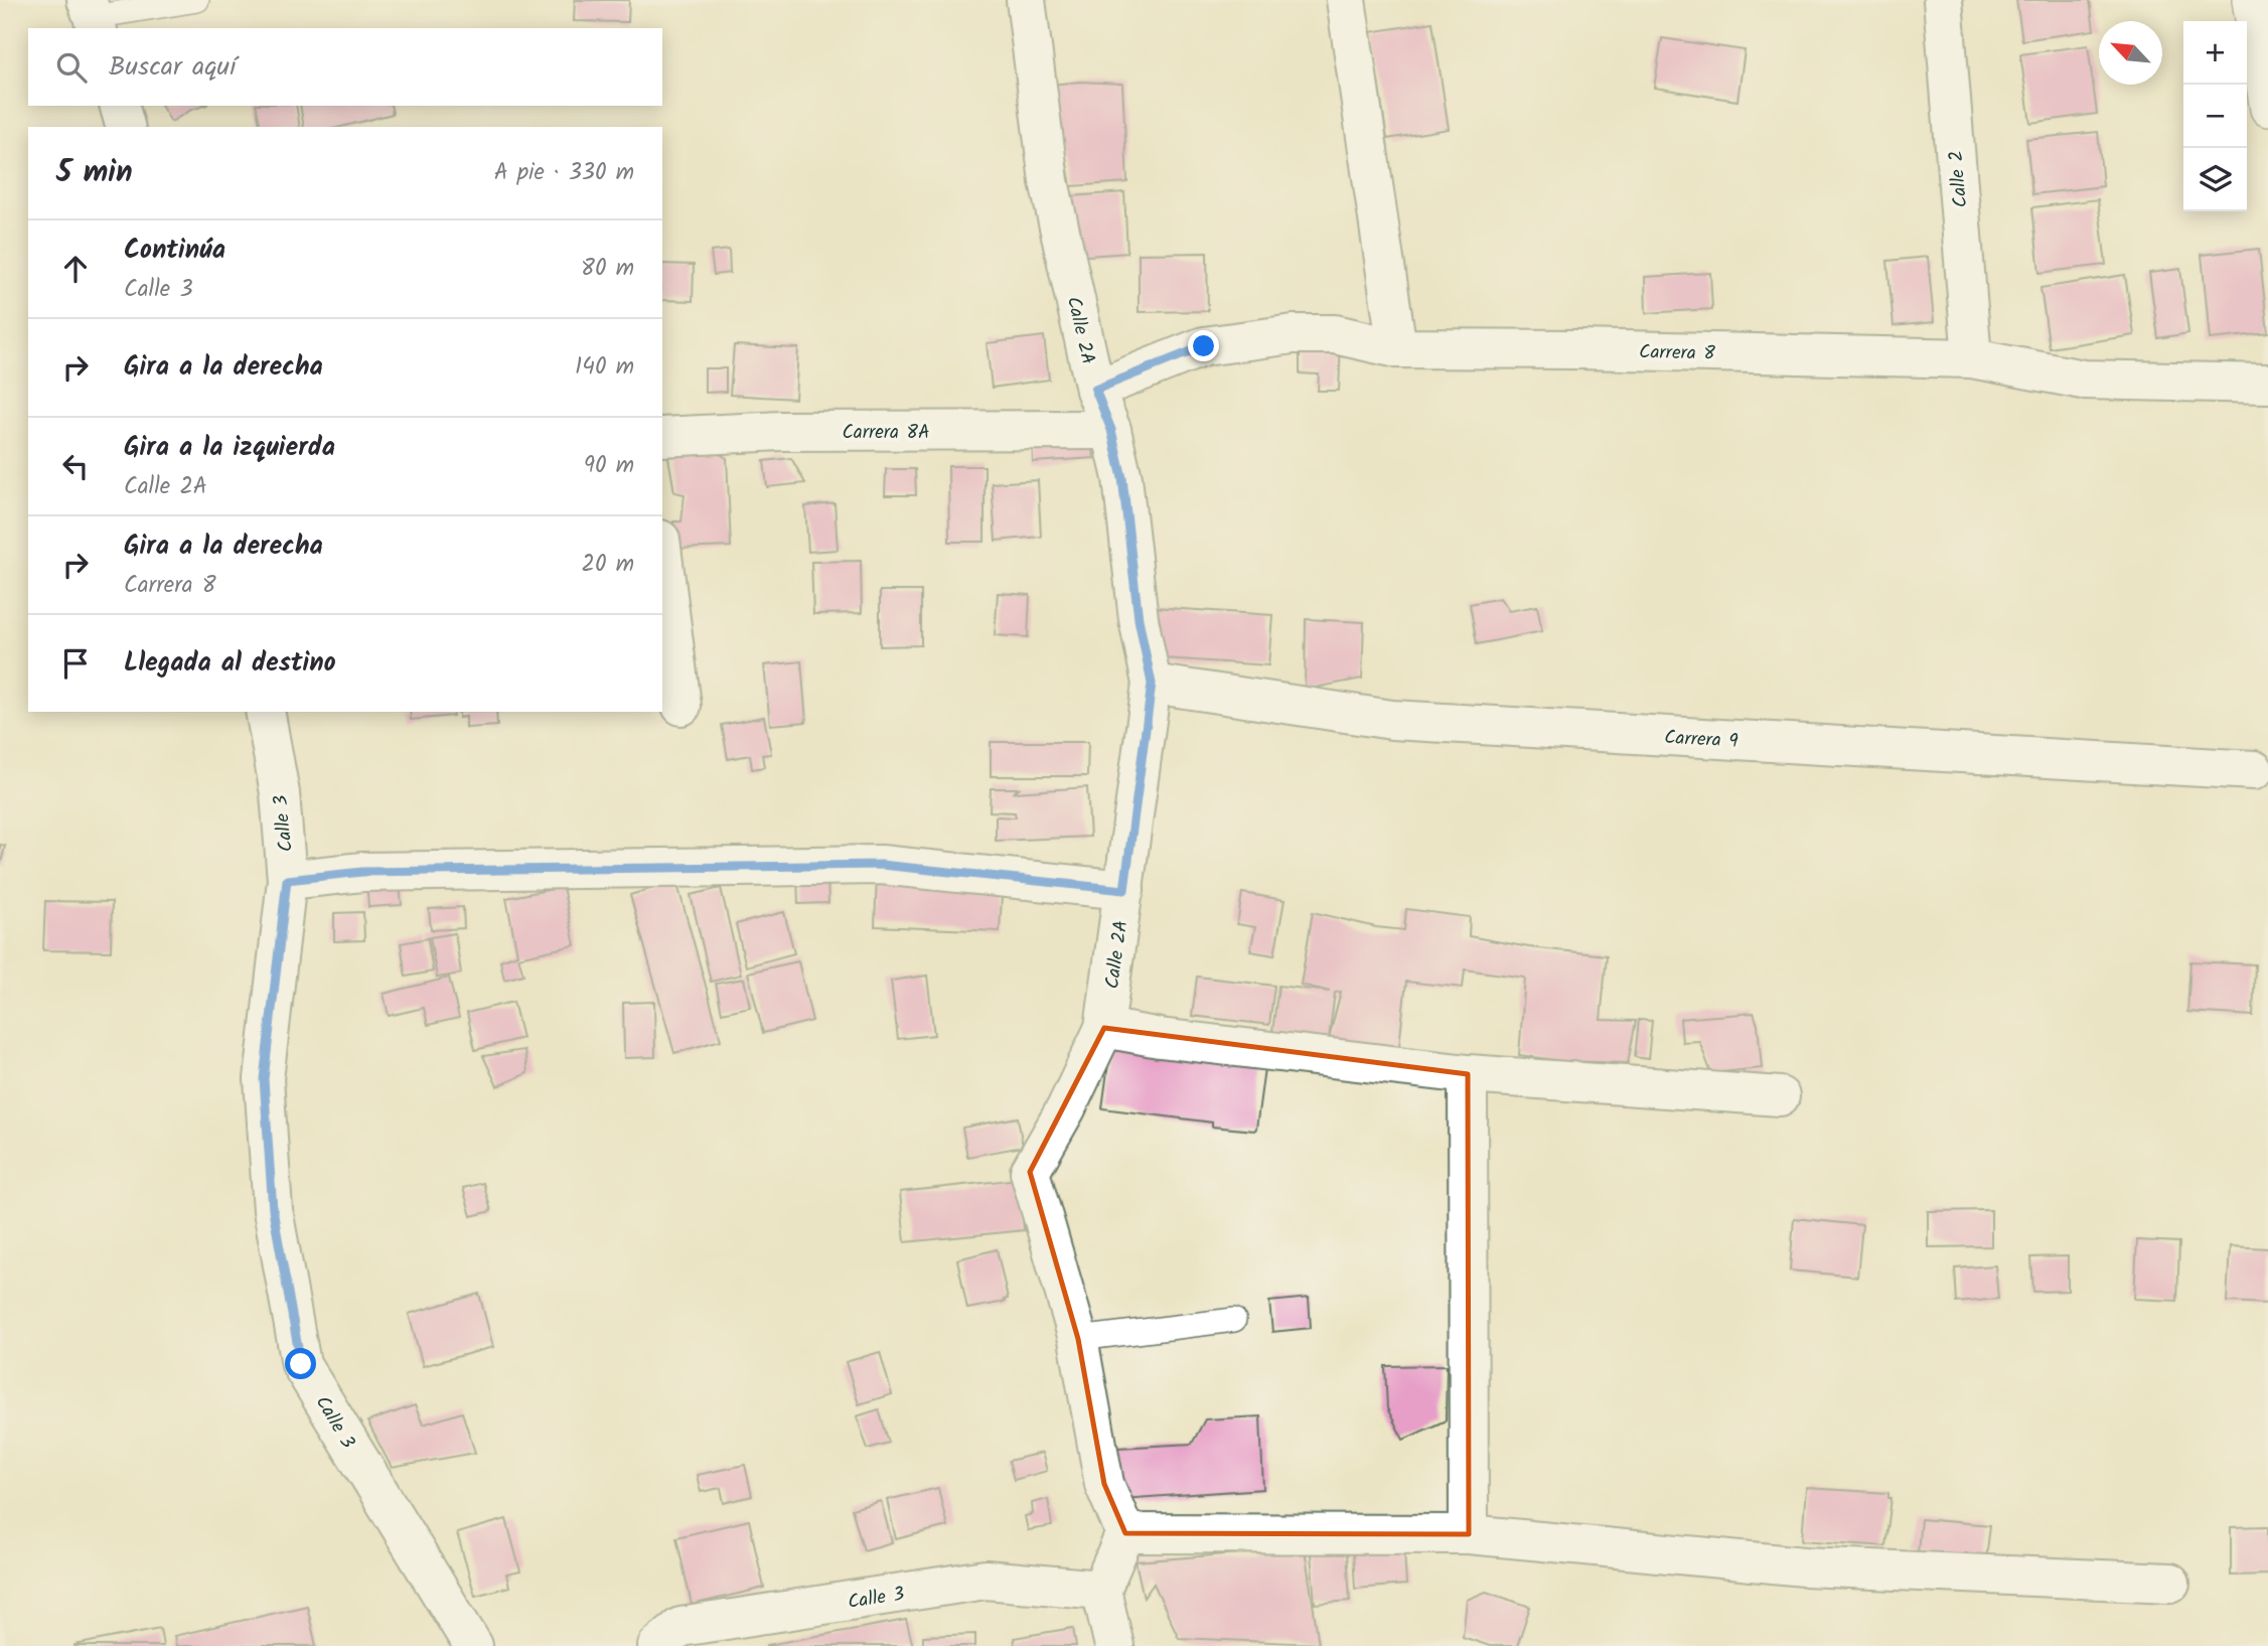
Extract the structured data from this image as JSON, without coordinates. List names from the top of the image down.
{
  "streets": {
    "street": [
      "Calle 2",
      "Calle 2A",
      "Carrera 8",
      "Carrera 8A",
      "Carrera 9",
      "Calle 3"
    ]
  },
  "crossings": [
    ["Calle 2", "Carrera 8"],
    ["Calle 2A", "Carrera 8"],
    ["Calle 2A", "Carrera 8A"],
    ["Calle 2A", "Carrera 9"]
  ],
  "north": "top left",
  "page": {
    "map_buttons": ["+", "−"],
    "search": "Buscar aquí",
    "heading": ["5 min", "A pie · 330 m"],
    "list": [
      ["Continúa", "Calle 3", "80 m"],
      ["Gira a la derecha", "140 m"],
      ["Gira a la izquierda", "Calle 2A", "90 m"],
      ["Gira a la derecha", "Carrera 8", "20 m"],
      "Llegada al destino"
    ]
  }
}
